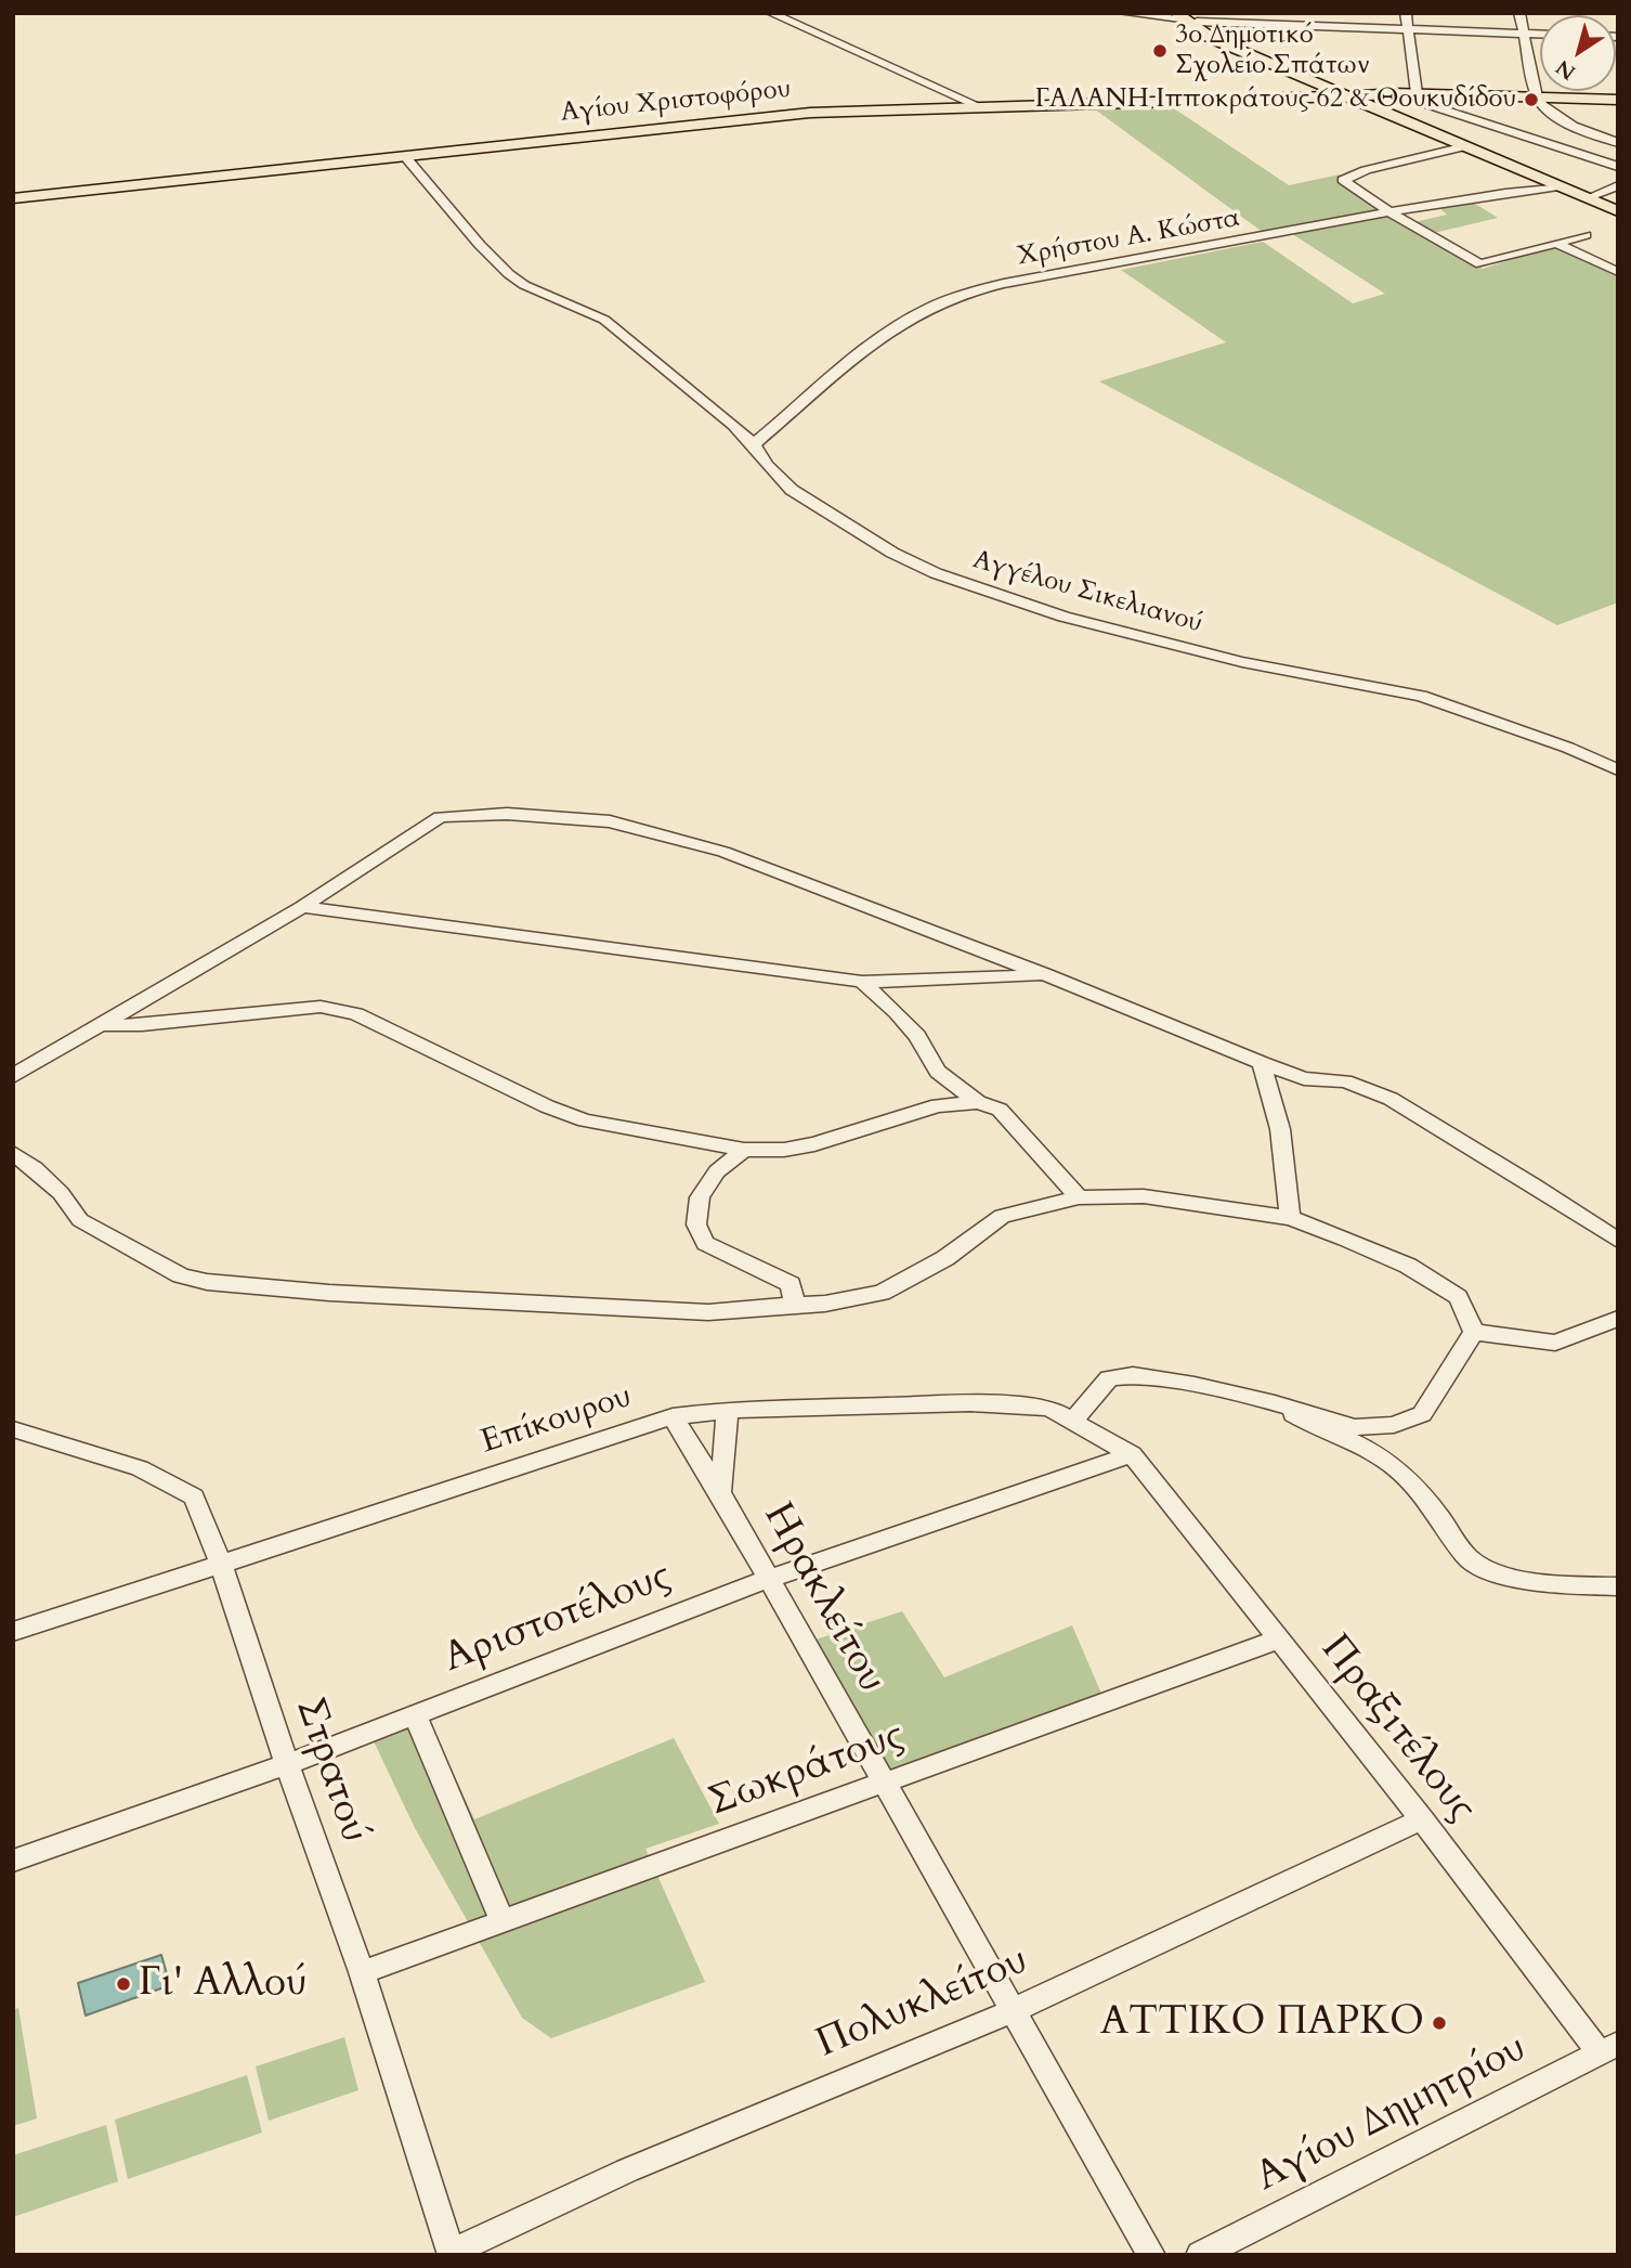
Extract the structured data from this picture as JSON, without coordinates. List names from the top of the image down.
{
  "streets": {
    "main road": ["Αγίου Χριστοφόρου"],
    "street": [
      "Χρήστου Α. Κώστα",
      "Αγγέλου Σικελιανού",
      "Επίκουρου",
      "Ηρακλείτου",
      "Αριστοτέλους",
      "Πραξιτέλους",
      "Στρατού",
      "Σωκράτους",
      "Πολυκλείτου",
      "Αγίου Δημητρίου"
    ]
  },
  "crossings": [
    ["Αγίου Χριστοφόρου", "Αγγέλου Σικελιανού"],
    ["Χρήστου Α. Κώστα", "Αγγέλου Σικελιανού"],
    ["Επίκουρου", "Ηρακλείτου"],
    ["Επίκουρου", "Αριστοτέλους"],
    ["Επίκουρου", "Πραξιτέλους"],
    ["Επίκουρου", "Στρατού"],
    ["Ηρακλείτου", "Αριστοτέλους"],
    ["Ηρακλείτου", "Σωκράτους"],
    ["Ηρακλείτου", "Πολυκλείτου"],
    ["Αριστοτέλους", "Πραξιτέλους"],
    ["Αριστοτέλους", "Στρατού"],
    ["Πραξιτέλους", "Σωκράτους"],
    ["Πραξιτέλους", "Πολυκλείτου"],
    ["Πραξιτέλους", "Αγίου Δημητρίου"],
    ["Στρατού", "Σωκράτους"],
    ["Στρατού", "Πολυκλείτου"]
  ],
  "places": [
    "3ο Δημοτικό Σχολείο Σπάτων",
    "ΓΑΛΑΝΗ Ιπποκράτους 62 & Θουκυδίδου",
    "Γι' Αλλού",
    "ΑΤΤΙΚΟ ΠΑΡΚΟ"
  ],
  "north": "bottom left"
}
